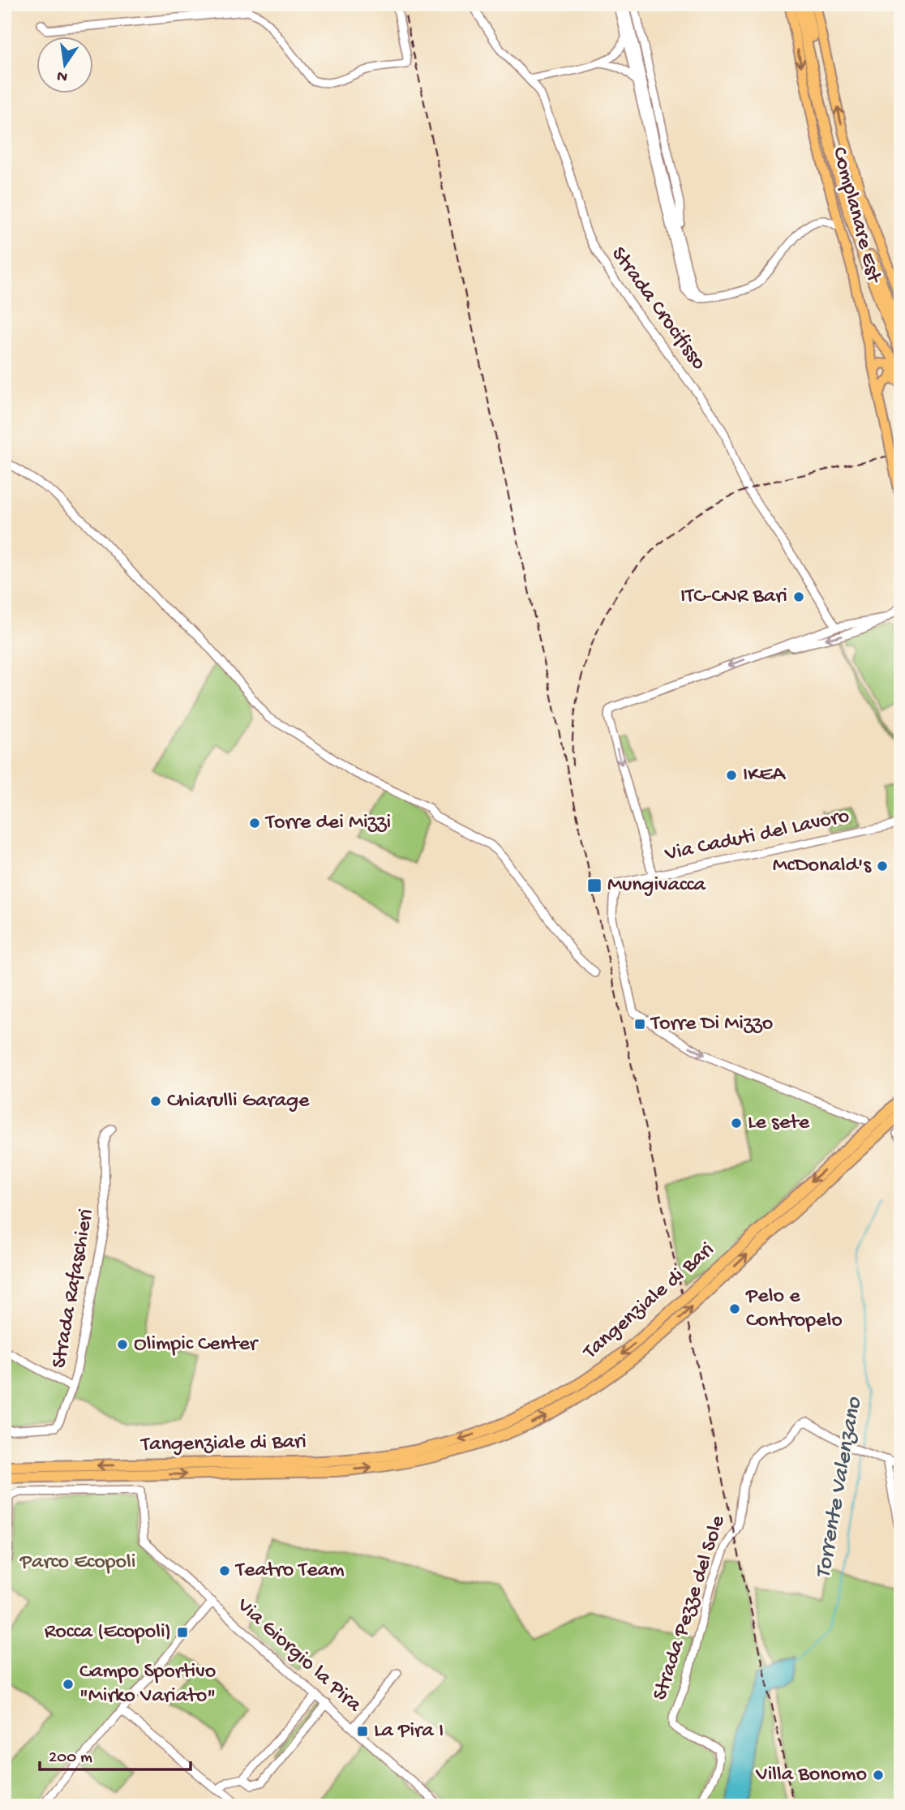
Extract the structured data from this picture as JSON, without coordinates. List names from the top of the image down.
{
  "streets": {
    "highway": ["Tangenziale di Bari"],
    "main road": ["Complanare Est"],
    "street": [
      "Strada Crocifisso",
      "Via Caduti del Lavoro",
      "Strada Rafaschieri",
      "Strada Pezze del Sole",
      "Via Giorgio la Pira"
    ]
  },
  "water": ["Torrente Valenzano"],
  "parks": ["Parco Ecopoli"],
  "places": {
    "other": [
      "ITC-CNR Bari",
      "IKEA",
      "Torre dei Mizzi",
      "McDonald's",
      "Chiarulli Garage",
      "Le sete",
      "Pelo e Contropelo",
      "Olimpic Center",
      "Teatro Team",
      "Campo Sportivo \"Mirko Variato\"",
      "Villa Bonomo"
    ],
    "transit": [
      "Mungivacca",
      "Torre Di Mizzo",
      "Rocca (Ecopoli)",
      "La Pira I"
    ]
  },
  "scale_bar": "200 m",
  "north": "bottom"
}
